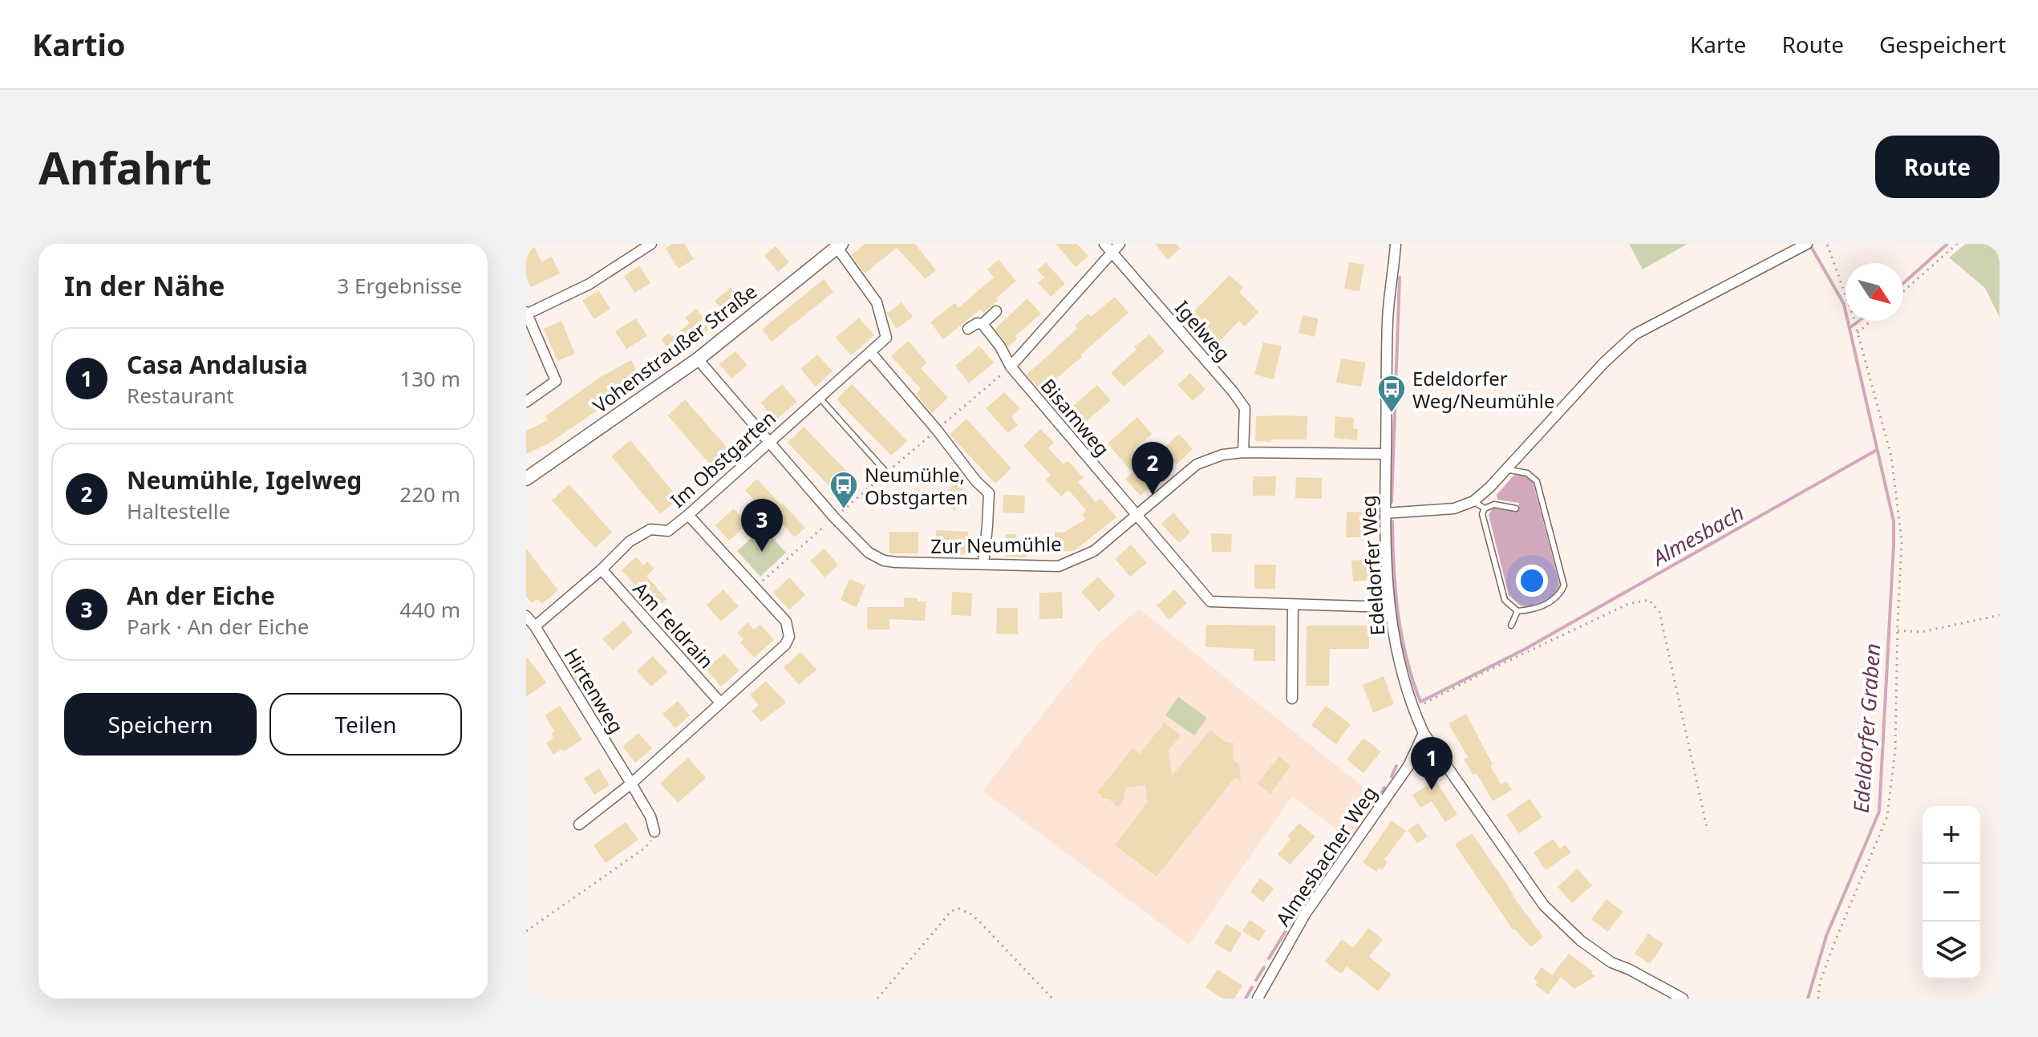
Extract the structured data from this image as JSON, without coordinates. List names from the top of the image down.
{
  "streets": {
    "main road": ["Vohenstraußer Straße"],
    "street": [
      "Igelweg",
      "Bisamweg",
      "Im Obstgarten",
      "Zur Neumühle",
      "Edeldorfer Weg",
      "Am Feldrain",
      "Hirtenweg",
      "Almesbacher Weg"
    ]
  },
  "crossings": [
    ["Igelweg", "Zur Neumühle"],
    ["Vohenstraußer Straße", "Im Obstgarten"],
    ["Vohenstraußer Straße", "Zur Neumühle"],
    ["Bisamweg", "Zur Neumühle"],
    ["Bisamweg", "Edeldorfer Weg"],
    ["Im Obstgarten", "Zur Neumühle"],
    ["Im Obstgarten", "Am Feldrain"],
    ["Im Obstgarten", "Hirtenweg"],
    ["Zur Neumühle", "Edeldorfer Weg"],
    ["Edeldorfer Weg", "Almesbacher Weg"]
  ],
  "water": ["Almesbach", "Edeldorfer Graben"],
  "places": {
    "bus stop": ["Edeldorfer Weg/Neumühle", "Neumühle, Obstgarten"]
  },
  "north": "bottom right",
  "page": {
    "header": "Kartio",
    "nav": ["Karte", "Route", "Gespeichert"],
    "buttons": [
      "Route",
      ["Speichern", "Teilen"]
    ],
    "title": "Anfahrt",
    "heading": ["In der Nähe", "3 Ergebnisse"],
    "list": [
      {
        "mark": "1",
        "name": "Casa Andalusia",
        "note": "Restaurant",
        "value": "130 m"
      },
      {
        "mark": "2",
        "name": "Neumühle, Igelweg",
        "note": "Haltestelle",
        "value": "220 m"
      },
      {
        "mark": "3",
        "name": "An der Eiche",
        "note": "Park · An der Eiche",
        "value": "440 m"
      }
    ],
    "pins": ["2", "3", "1"],
    "map_buttons": ["+", "−"]
  }
}
